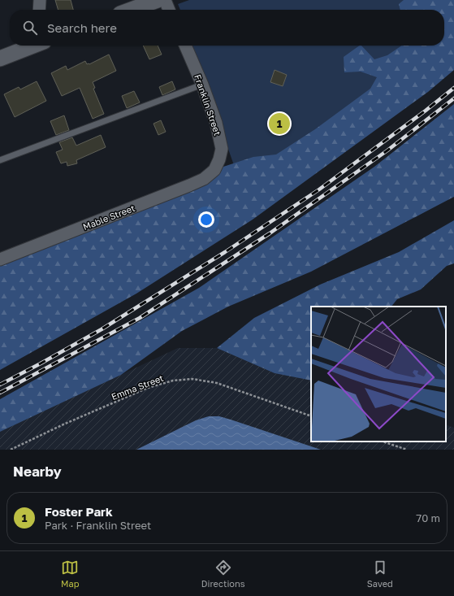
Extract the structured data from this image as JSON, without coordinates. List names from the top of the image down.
{
  "streets": {
    "street": ["Franklin Street", "Mable Street"],
    "path": ["Emma Street"]
  },
  "crossings": [
    ["Franklin Street", "Mable Street"]
  ],
  "page": {
    "search": "Search here",
    "pins": "1",
    "heading": "Nearby",
    "list": [
      {
        "mark": "1",
        "name": "Foster Park",
        "note": "Park · Franklin Street",
        "value": "70 m"
      }
    ],
    "nav": ["Map", "Directions", "Saved"]
  }
}
